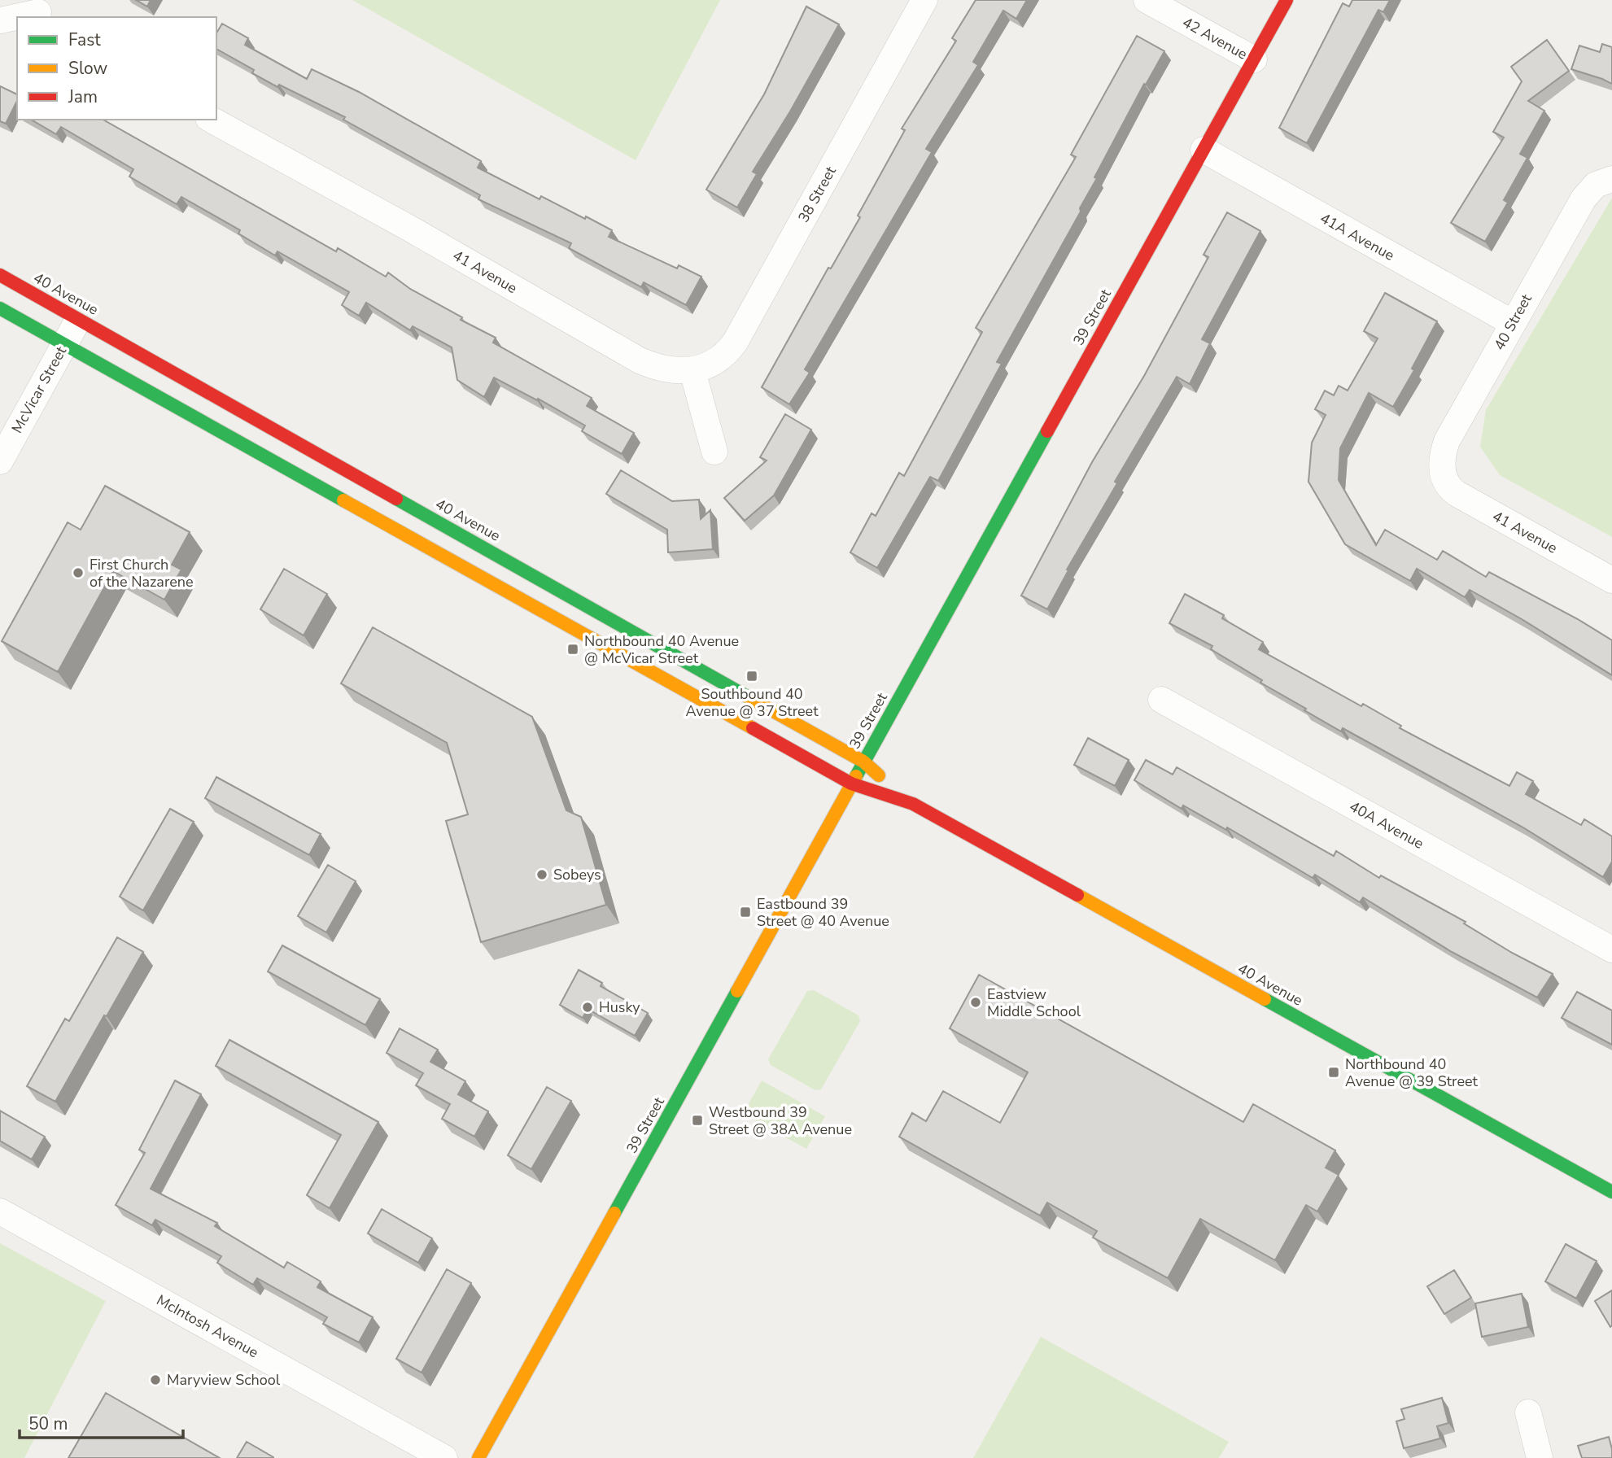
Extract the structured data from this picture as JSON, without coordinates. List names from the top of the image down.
{
  "streets": {
    "main road": ["40 Avenue", "39 Street"],
    "street": [
      "42 Avenue",
      "38 Street",
      "41A Avenue",
      "41 Avenue",
      "40 Street",
      "McVicar Street",
      "40A Avenue",
      "McIntosh Avenue"
    ]
  },
  "crossings": [
    ["42 Avenue", "39 Street"],
    ["38 Street", "41 Avenue"],
    ["41A Avenue", "39 Street"],
    ["41A Avenue", "40 Street"],
    ["41 Avenue", "40 Street"],
    ["40 Avenue", "39 Street"],
    ["40 Avenue", "McVicar Street"]
  ],
  "places": {
    "other": [
      "First Church of the Nazarene",
      "Sobeys",
      "Eastview Middle School",
      "Husky",
      "Maryview School"
    ],
    "transit": [
      "Northbound 40 Avenue @ McVicar Street",
      "Southbound 40 Avenue @ 37 Street",
      "Eastbound 39 Street @ 40 Avenue",
      "Northbound 40 Avenue @ 39 Street",
      "Westbound 39 Street @ 38A Avenue"
    ]
  },
  "legend": ["Fast", "Slow", "Jam"],
  "scale_bar": "50 m"
}
